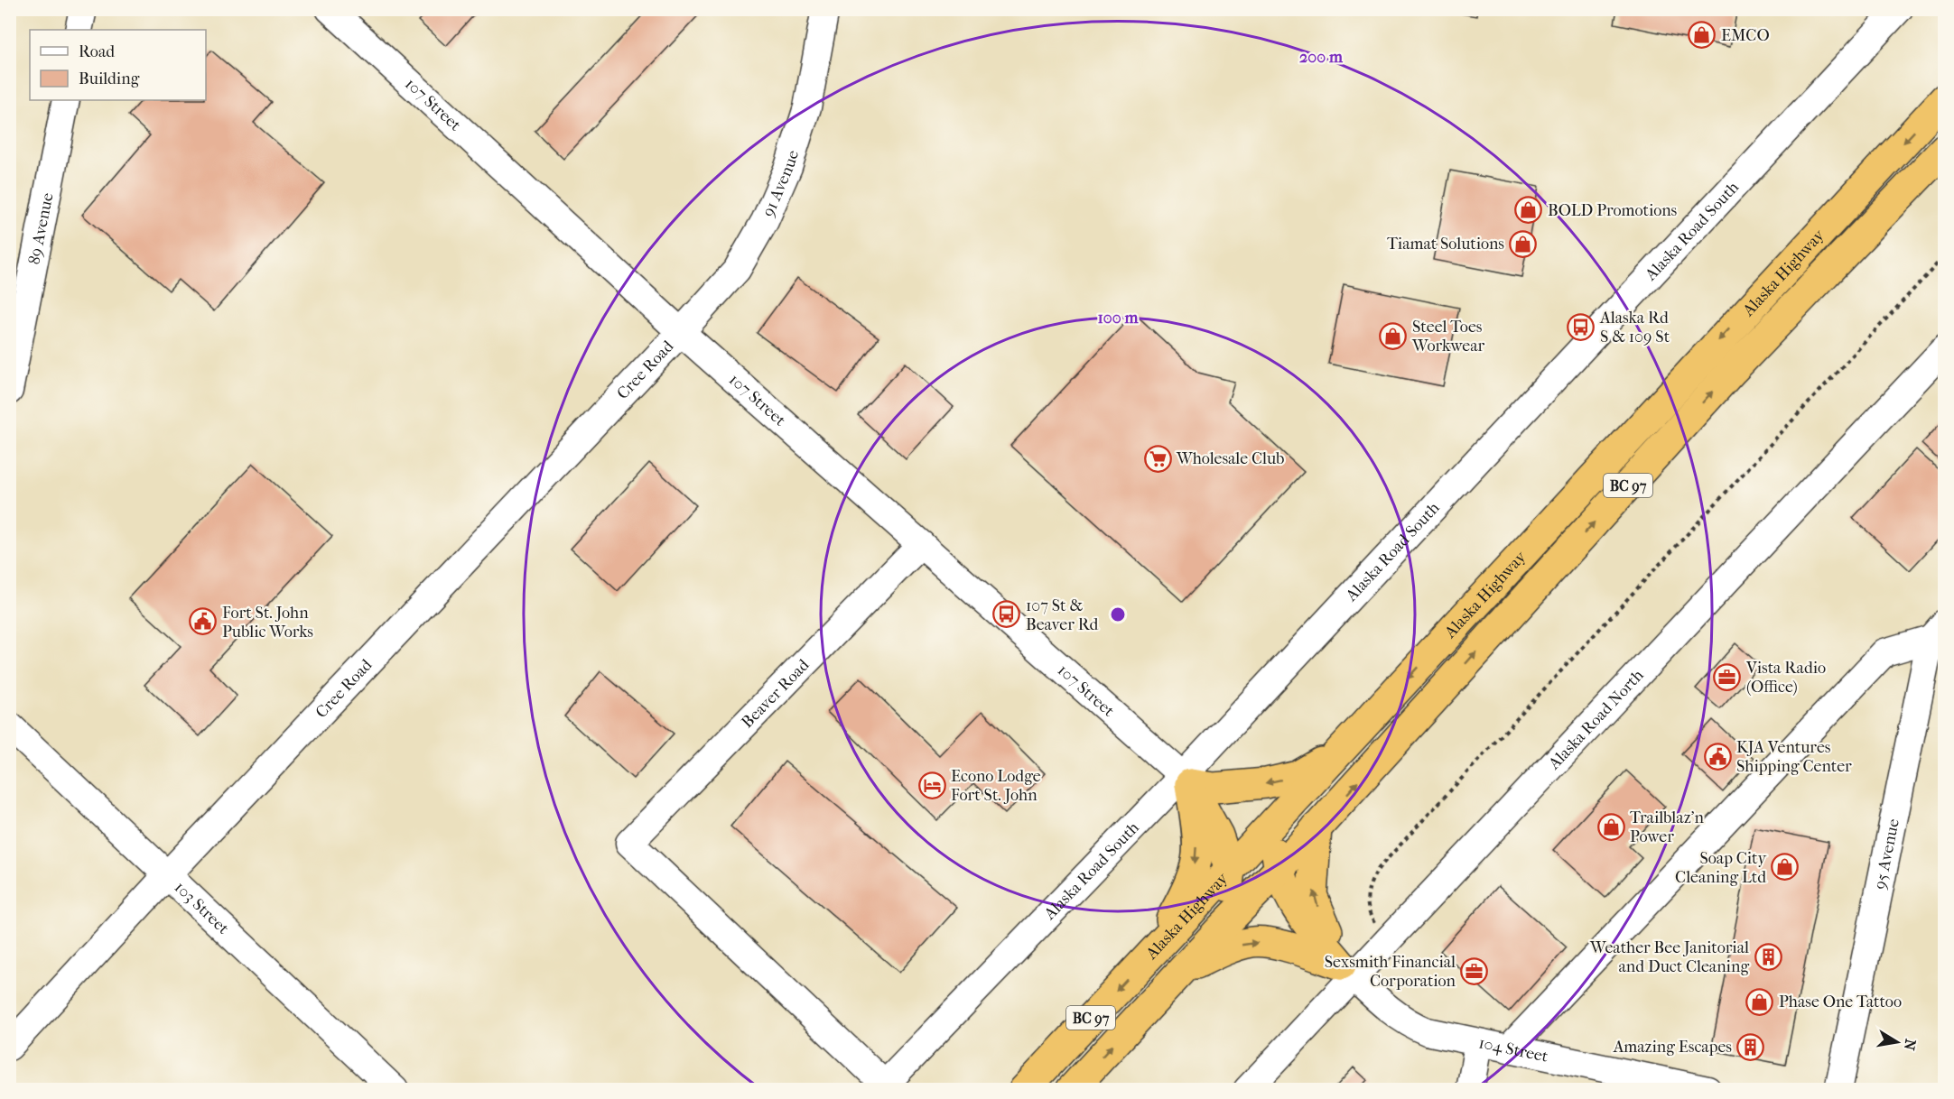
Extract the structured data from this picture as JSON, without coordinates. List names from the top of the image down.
{
  "streets": {
    "highway": ["Alaska Highway", "BC 97"],
    "street": [
      "107 Street",
      "91 Avenue",
      "89 Avenue",
      "Alaska Road South",
      "Cree Road",
      "Beaver Road",
      "Alaska Road North",
      "95 Avenue",
      "103 Street",
      "104 Street"
    ]
  },
  "crossings": [
    ["107 Street", "91 Avenue"],
    ["107 Street", "Alaska Road South"],
    ["107 Street", "Cree Road"],
    ["107 Street", "Beaver Road"],
    ["91 Avenue", "Cree Road"],
    ["Alaska Road South", "Beaver Road"],
    ["Cree Road", "103 Street"],
    ["Alaska Road North", "104 Street"]
  ],
  "places": {
    "shop": [
      "EMCO",
      "BOLD Promotions",
      "Tiamat Solutions",
      "Steel Toes Workwear",
      "Trailblaz'n Power",
      "Soap City Cleaning Ltd",
      "Phase One Tattoo"
    ],
    "bus stop": ["Alaska Rd S & 109 St", "107 St & Beaver Rd"],
    "supermarket": ["Wholesale Club"],
    "public building": ["Fort St. John Public Works", "KJA Ventures Shipping Center"],
    "office": ["Vista Radio (Office)", "Sexsmith Financial Corporation"],
    "hotel": ["Econo Lodge Fort St. John"],
    "building": ["Weather Bee Janitorial and Duct Cleaning", "Amazing Escapes"]
  },
  "legend": ["Road", "Building"],
  "north": "right",
  "rings": ["200 m", "100 m"]
}
